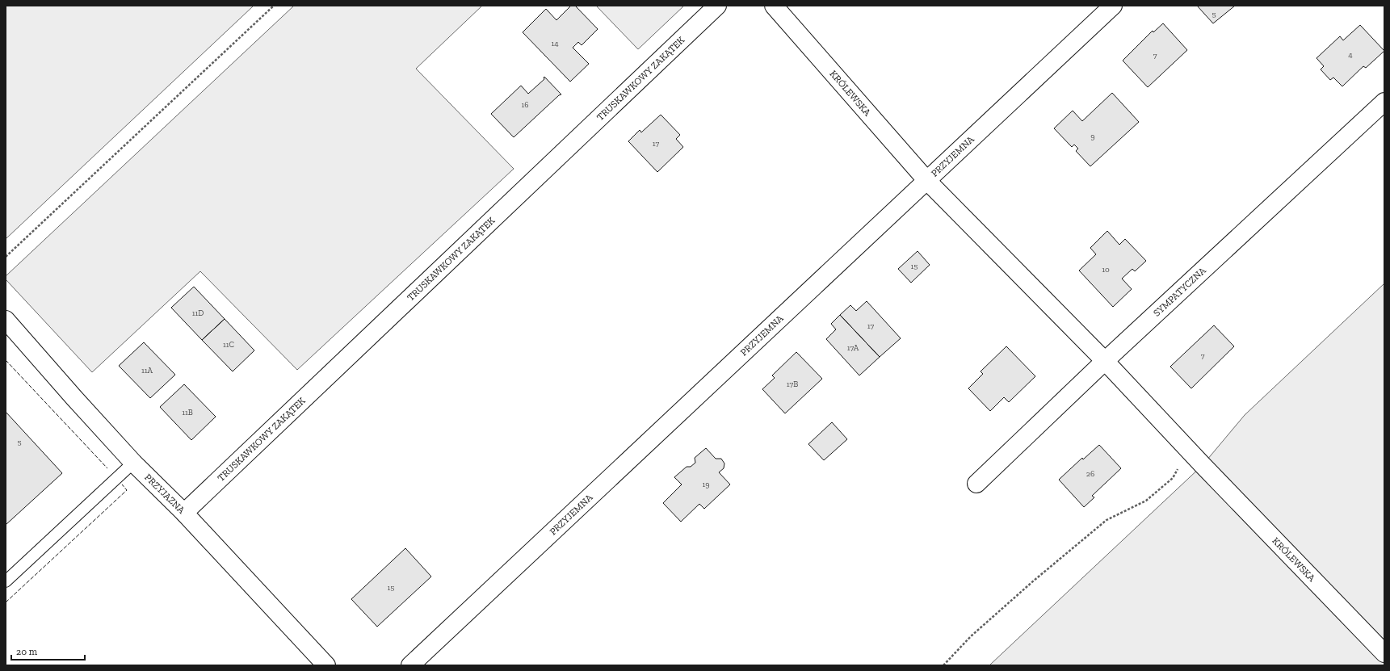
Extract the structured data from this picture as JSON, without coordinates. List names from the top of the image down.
{
  "streets": {
    "street": [
      "TRUSKAWKOWY ZAKĄTEK",
      "KRÓLEWSKA",
      "PRZYJEMNA",
      "SYMPATYCZNA",
      "PRZYJAZNA"
    ]
  },
  "crossings": [
    ["TRUSKAWKOWY ZAKĄTEK", "PRZYJAZNA"],
    ["KRÓLEWSKA", "PRZYJEMNA"],
    ["KRÓLEWSKA", "SYMPATYCZNA"]
  ],
  "house_numbers": [
    "5",
    "14",
    "4",
    "7",
    "16",
    "9",
    "17",
    "15",
    "10",
    "11D",
    "17",
    "11C",
    "17A",
    "7",
    "11A",
    "17B",
    "11B",
    "5",
    "26",
    "19",
    "15"
  ],
  "scale_bar": "20 m"
}
